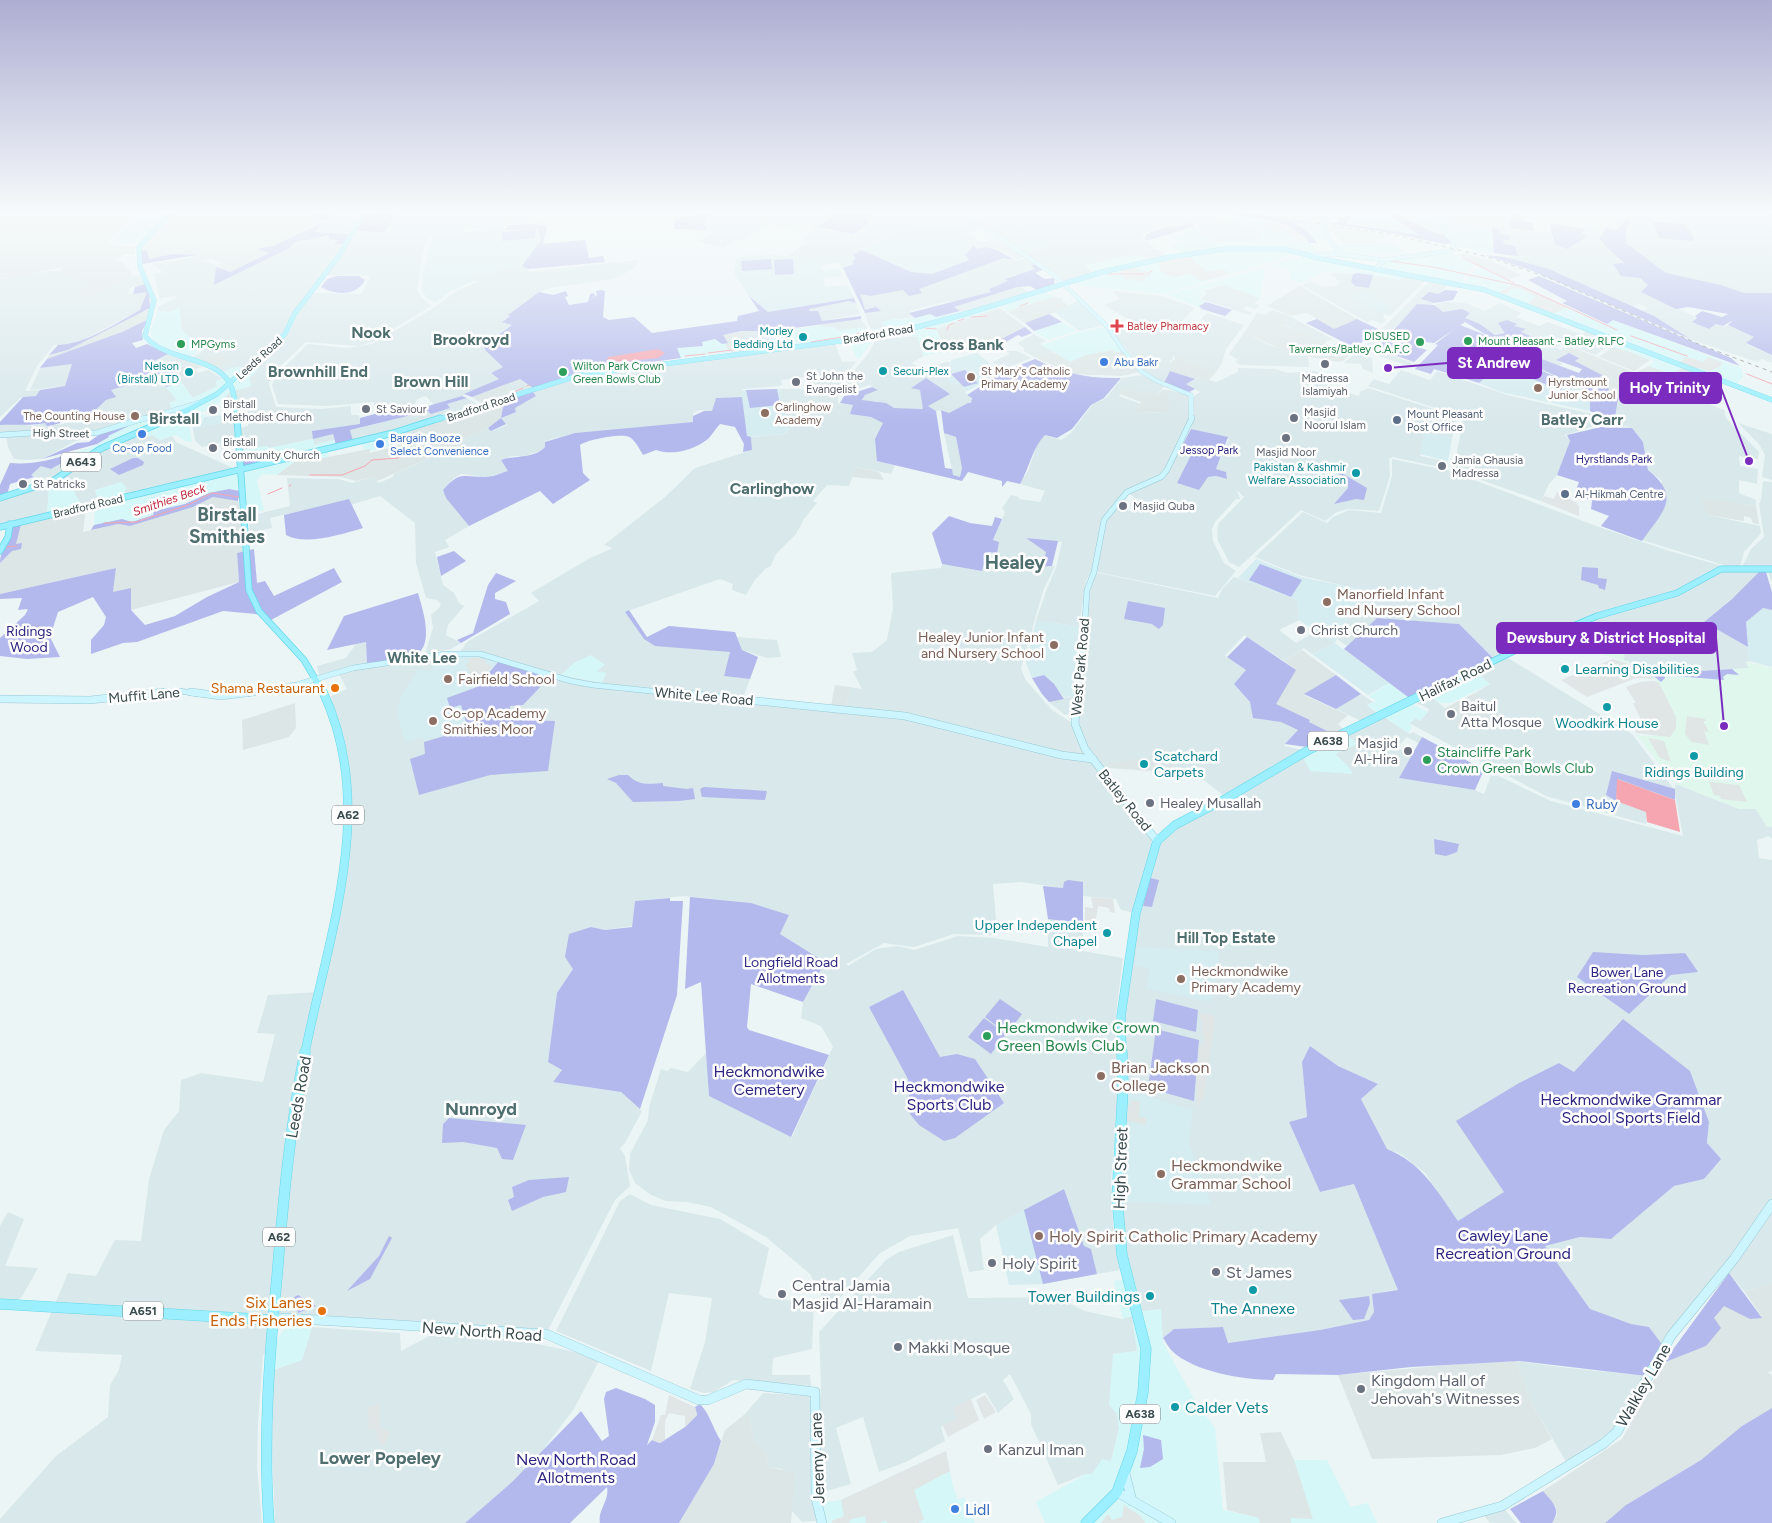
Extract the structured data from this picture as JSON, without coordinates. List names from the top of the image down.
{
  "streets": {
    "main road": [
      "Bradford Road",
      "Leeds Road",
      "High Street",
      "A643",
      "West Park Road",
      "Halifax Road",
      "Muffit Lane",
      "White Lee Road",
      "A638",
      "Batley Road",
      "A62",
      "A651",
      "New North Road",
      "Walkley Lane",
      "Jeremy Lane"
    ]
  },
  "crossings": [
    ["Bradford Road", "West Park Road"],
    ["Bradford Road", "A62"],
    ["Leeds Road", "A643"],
    ["Leeds Road", "Muffit Lane"],
    ["Leeds Road", "White Lee Road"],
    ["Leeds Road", "A62"],
    ["Leeds Road", "A651"],
    ["Leeds Road", "New North Road"],
    ["High Street", "A643"],
    ["High Street", "Halifax Road"],
    ["High Street", "A638"],
    ["High Street", "Batley Road"],
    ["A643", "A62"],
    ["West Park Road", "White Lee Road"],
    ["West Park Road", "Batley Road"],
    ["Halifax Road", "Batley Road"],
    ["Muffit Lane", "White Lee Road"],
    ["Muffit Lane", "A62"],
    ["White Lee Road", "Batley Road"],
    ["White Lee Road", "A62"],
    ["A651", "New North Road"],
    ["New North Road", "Jeremy Lane"]
  ],
  "districts": [
    "Nook",
    "Brookroyd",
    "Cross Bank",
    "Brownhill End",
    "Brown Hill",
    "Birstall",
    "Batley Carr",
    "Carlinghow",
    "Birstall Smithies",
    "Healey",
    "White Lee",
    "Hill Top Estate",
    "Nunroyd",
    "Lower Popeley"
  ],
  "water": ["Smithies Beck"],
  "parks": [
    "Jessop Park",
    "Hyrstlands Park",
    "Ridings Wood",
    "Longfield Road Allotments",
    "Bower Lane Recreation Ground",
    "Heckmondwike Cemetery",
    "Heckmondwike Sports Club",
    "Heckmondwike Grammar School Sports Field",
    "Cawley Lane Recreation Ground",
    "New North Road Allotments"
  ],
  "places": {
    "health": ["Batley Pharmacy"],
    "other": [
      "Morley Bedding Ltd",
      "Mount Pleasant - Batley RLFC",
      "DISUSED Taverners/Batley C.A.F.C",
      "MPGyms",
      "Abu Bakr",
      "Madressa Islamiyah",
      "St Andrew",
      "Securi-Plex",
      "Nelson (Birstall) LTD",
      "Wilton Park Crown Green Bowls Club",
      "St Mary's Catholic Primary Academy",
      "St John the Evangelist",
      "Hyrstmount Junior School",
      "St Saviour",
      "Birstall Methodist Church",
      "Carlinghow Academy",
      "The Counting House",
      "Masjid Noorul Islam",
      "Mount Pleasant Post Office",
      "Co-op Food",
      "Masjid Noor",
      "Bargain Booze Select Convenience",
      "Birstall Community Church",
      "Holy Trinity",
      "Jamia Ghausia Madressa",
      "Pakistan & Kashmir Welfare Association",
      "St Patricks",
      "Al-Hikmah Centre",
      "Masjid Quba",
      "Manorfield Infant and Nursery School",
      "Christ Church",
      "Healey Junior Infant and Nursery School",
      "Learning Disabilities",
      "Fairfield School",
      "Shama Restaurant",
      "Woodkirk House",
      "Baitul Atta Mosque",
      "Co-op Academy Smithies Moor",
      "Dewsbury & District Hospital",
      "Masjid Al-Hira",
      "Ridings Building",
      "Staincliffe Park Crown Green Bowls Club",
      "Scatchard Carpets",
      "Healey Musallah",
      "Ruby",
      "Upper Independent Chapel",
      "Heckmondwike Primary Academy",
      "Heckmondwike Crown Green Bowls Club",
      "Brian Jackson College",
      "Heckmondwike Grammar School",
      "Holy Spirit Catholic Primary Academy",
      "Holy Spirit",
      "St James",
      "The Annexe",
      "Central Jamia Masjid Al-Haramain",
      "Tower Buildings",
      "Six Lanes Ends Fisheries",
      "Makki Mosque",
      "Kingdom Hall of Jehovah's Witnesses",
      "Calder Vets",
      "Kanzul Iman",
      "Lidl"
    ]
  }
}
